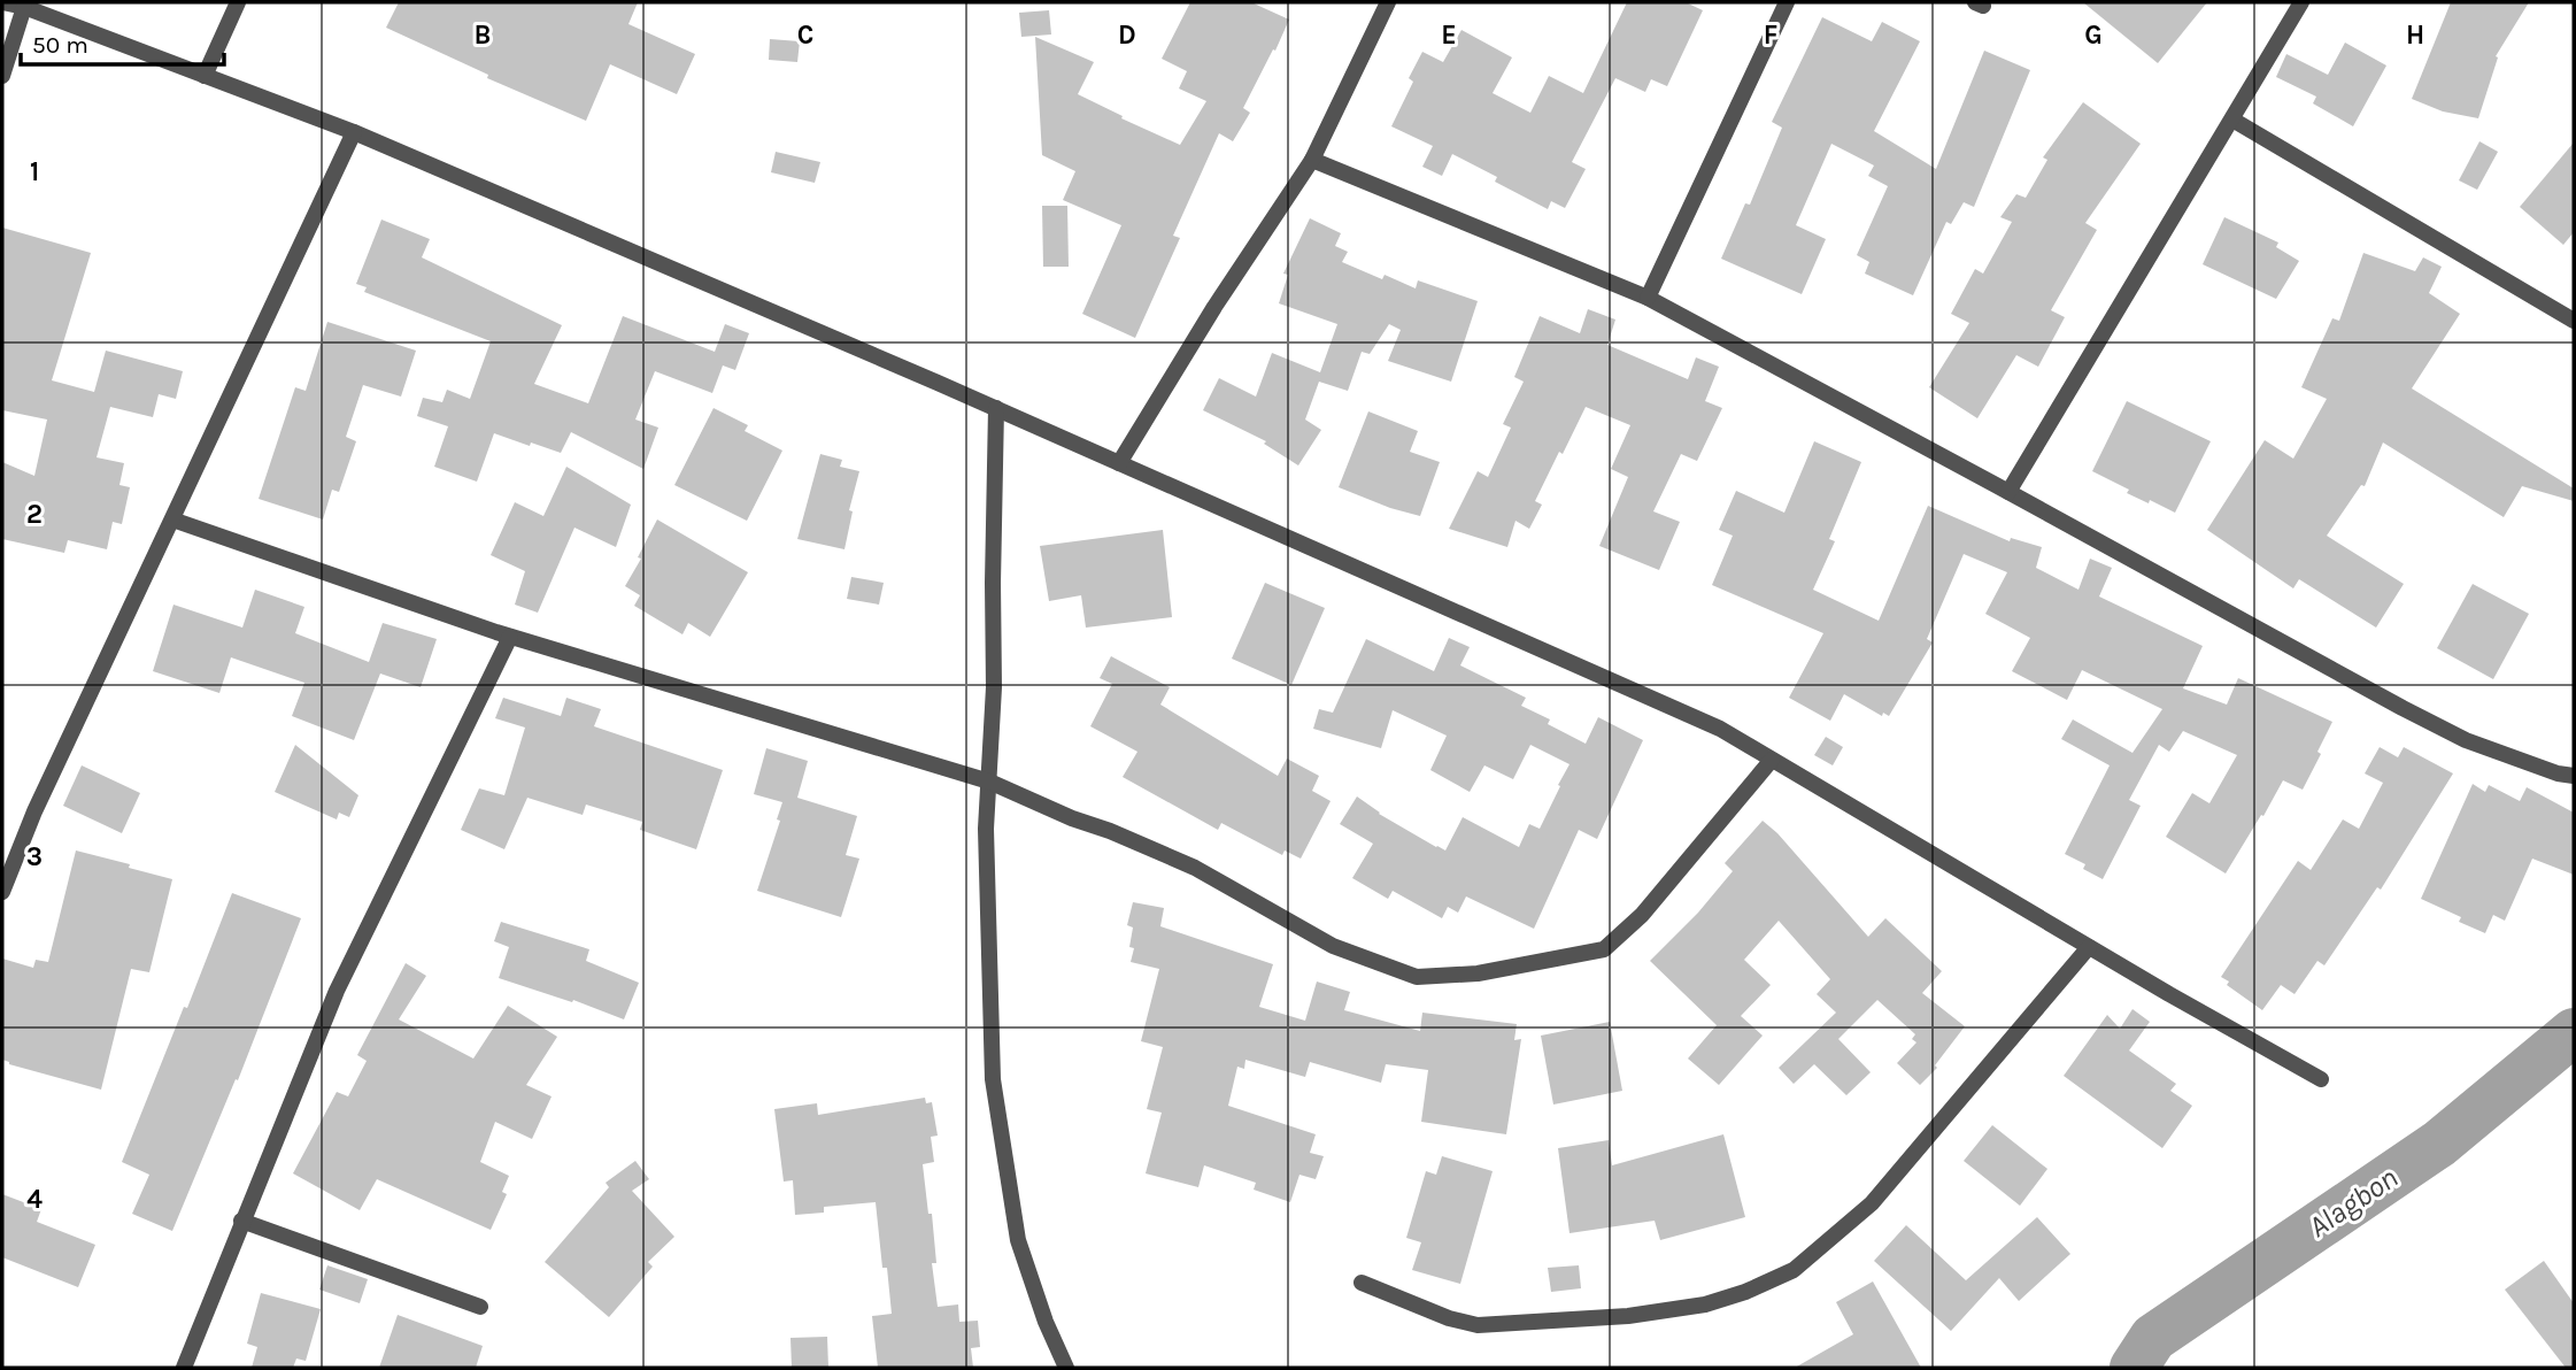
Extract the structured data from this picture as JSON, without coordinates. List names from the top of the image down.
{
  "water": ["Alagbon"],
  "scale_bar": "50 m",
  "grid": {
    "columns": [
      "B",
      "C",
      "D",
      "E",
      "F",
      "G",
      "H"
    ],
    "rows": [
      "1",
      "2",
      "3",
      "4"
    ]
  }
}
